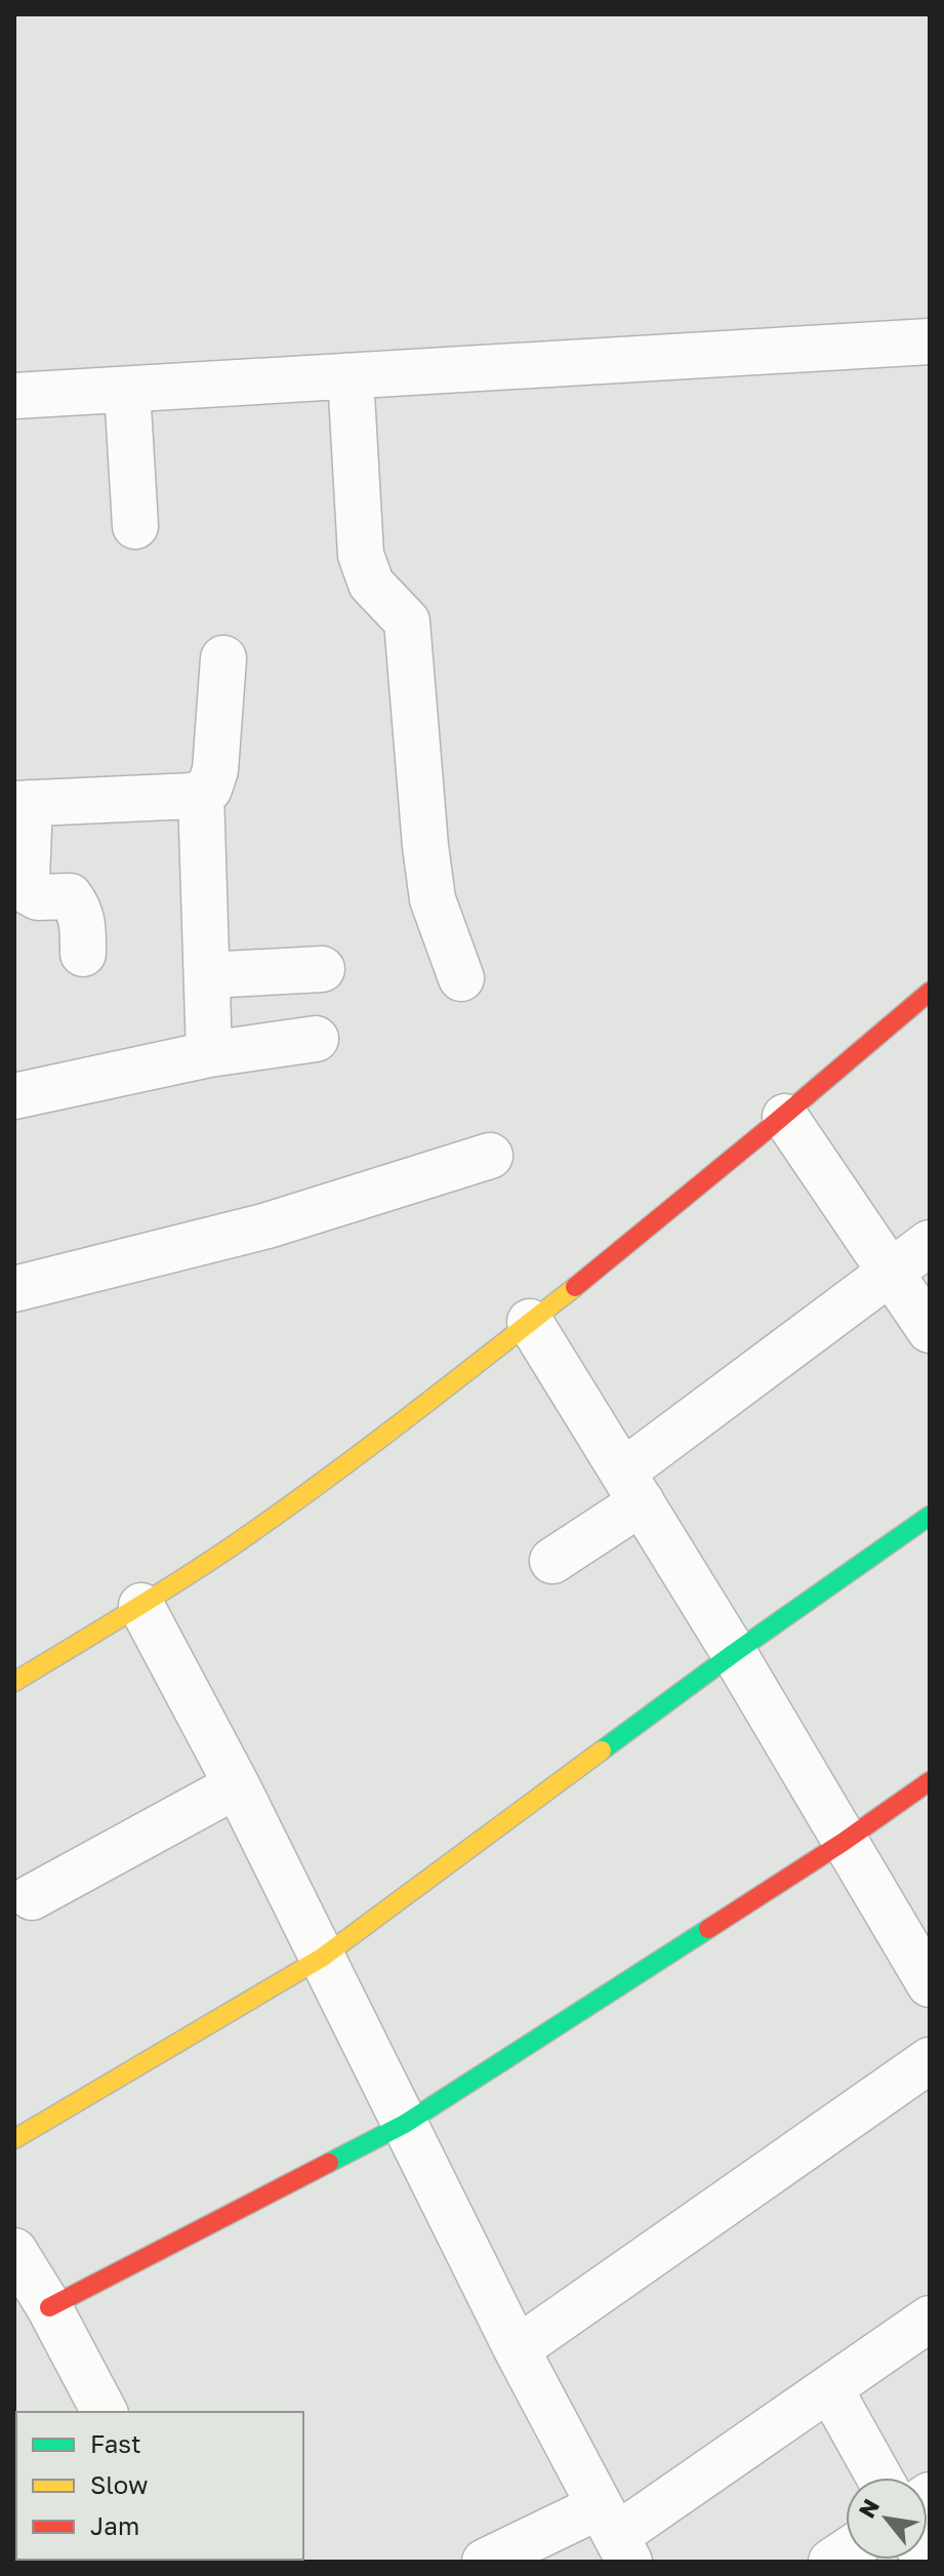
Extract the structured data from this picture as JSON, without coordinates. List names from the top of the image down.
{
  "legend": ["Fast", "Slow", "Jam"],
  "north": "top left"
}
